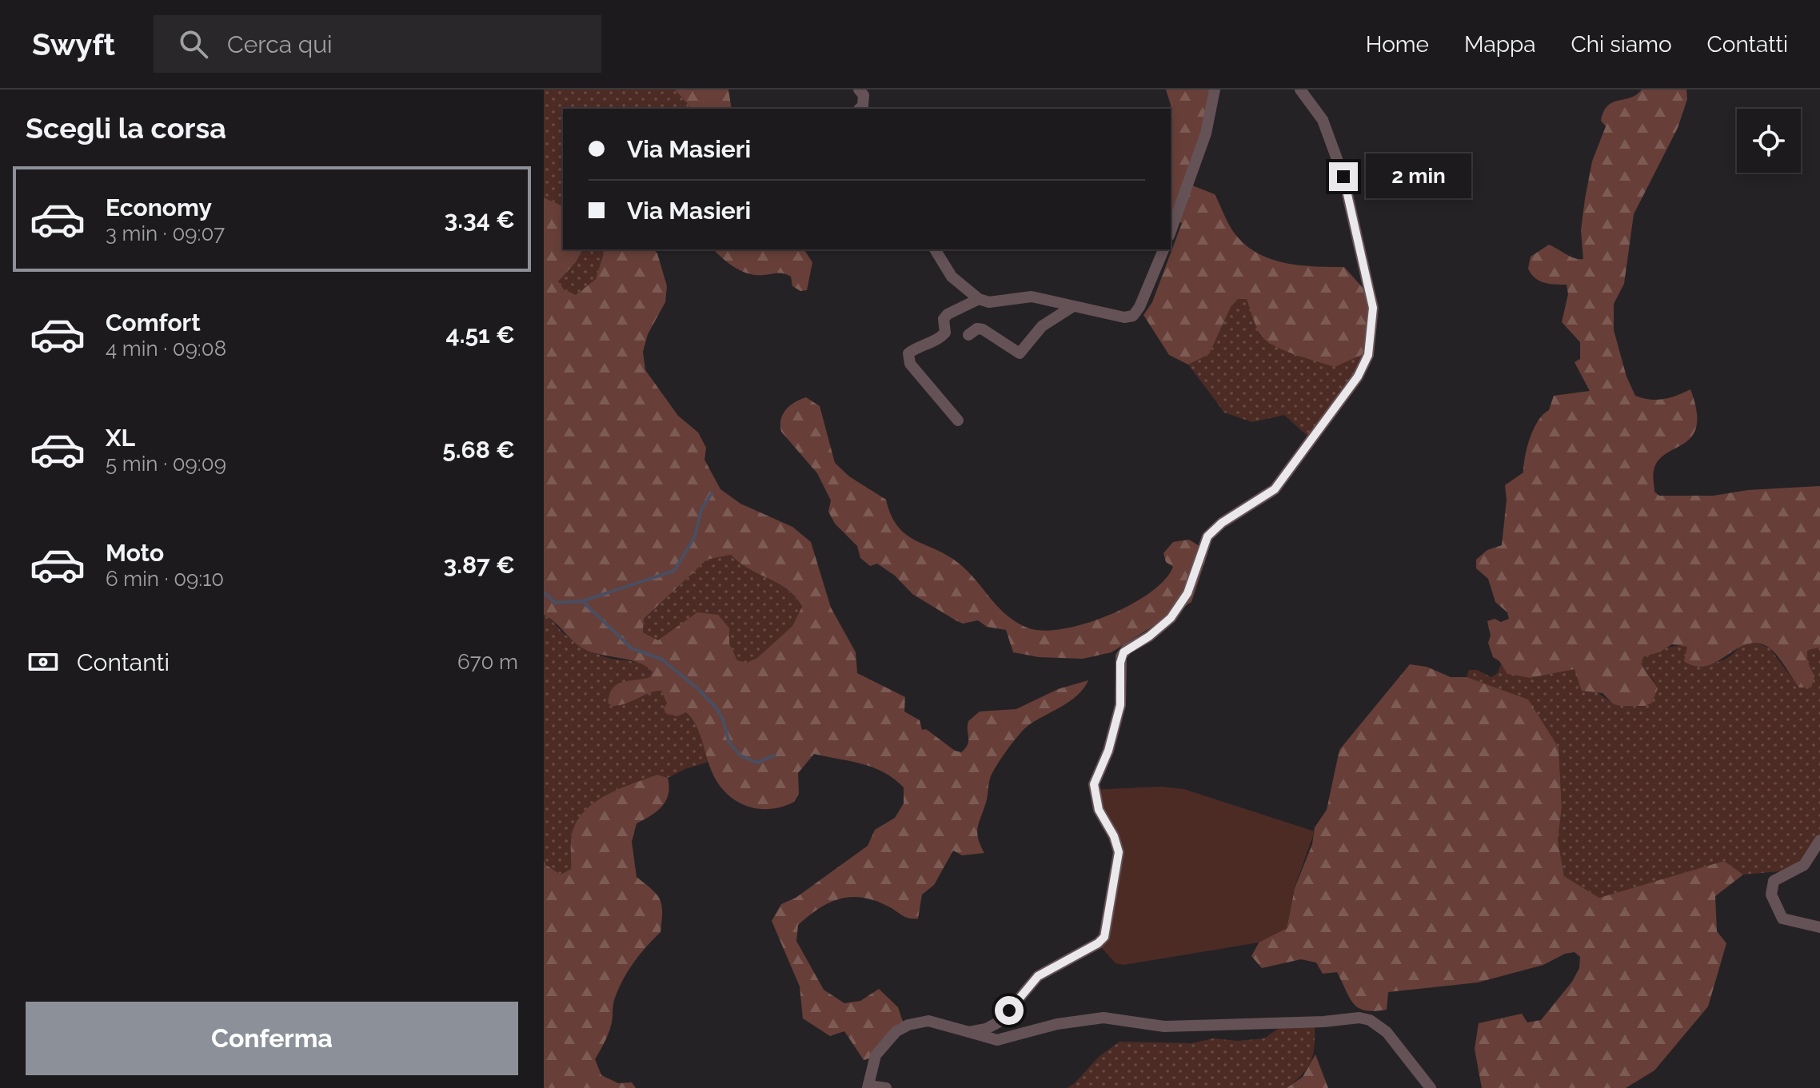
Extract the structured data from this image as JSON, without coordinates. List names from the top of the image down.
{
  "page": {
    "header": "Swyft",
    "search": "Cerca qui",
    "nav": [
      "Home",
      "Mappa",
      "Chi siamo",
      "Contatti"
    ],
    "heading": "Scegli la corsa",
    "banner": ["Via Masieri", "Via Masieri"],
    "bubble": "2 min",
    "list": [
      {
        "name": "Economy",
        "note": "3 min · 09:07",
        "value": "3.34 €"
      },
      {
        "name": "Comfort",
        "note": "4 min · 09:08",
        "value": "4.51 €"
      },
      {
        "name": "XL",
        "note": "5 min · 09:09",
        "value": "5.68 €"
      },
      {
        "name": "Moto",
        "note": "6 min · 09:10",
        "value": "3.87 €"
      }
    ],
    "pay": ["Contanti", "670 m"],
    "buttons": "Conferma"
  }
}
